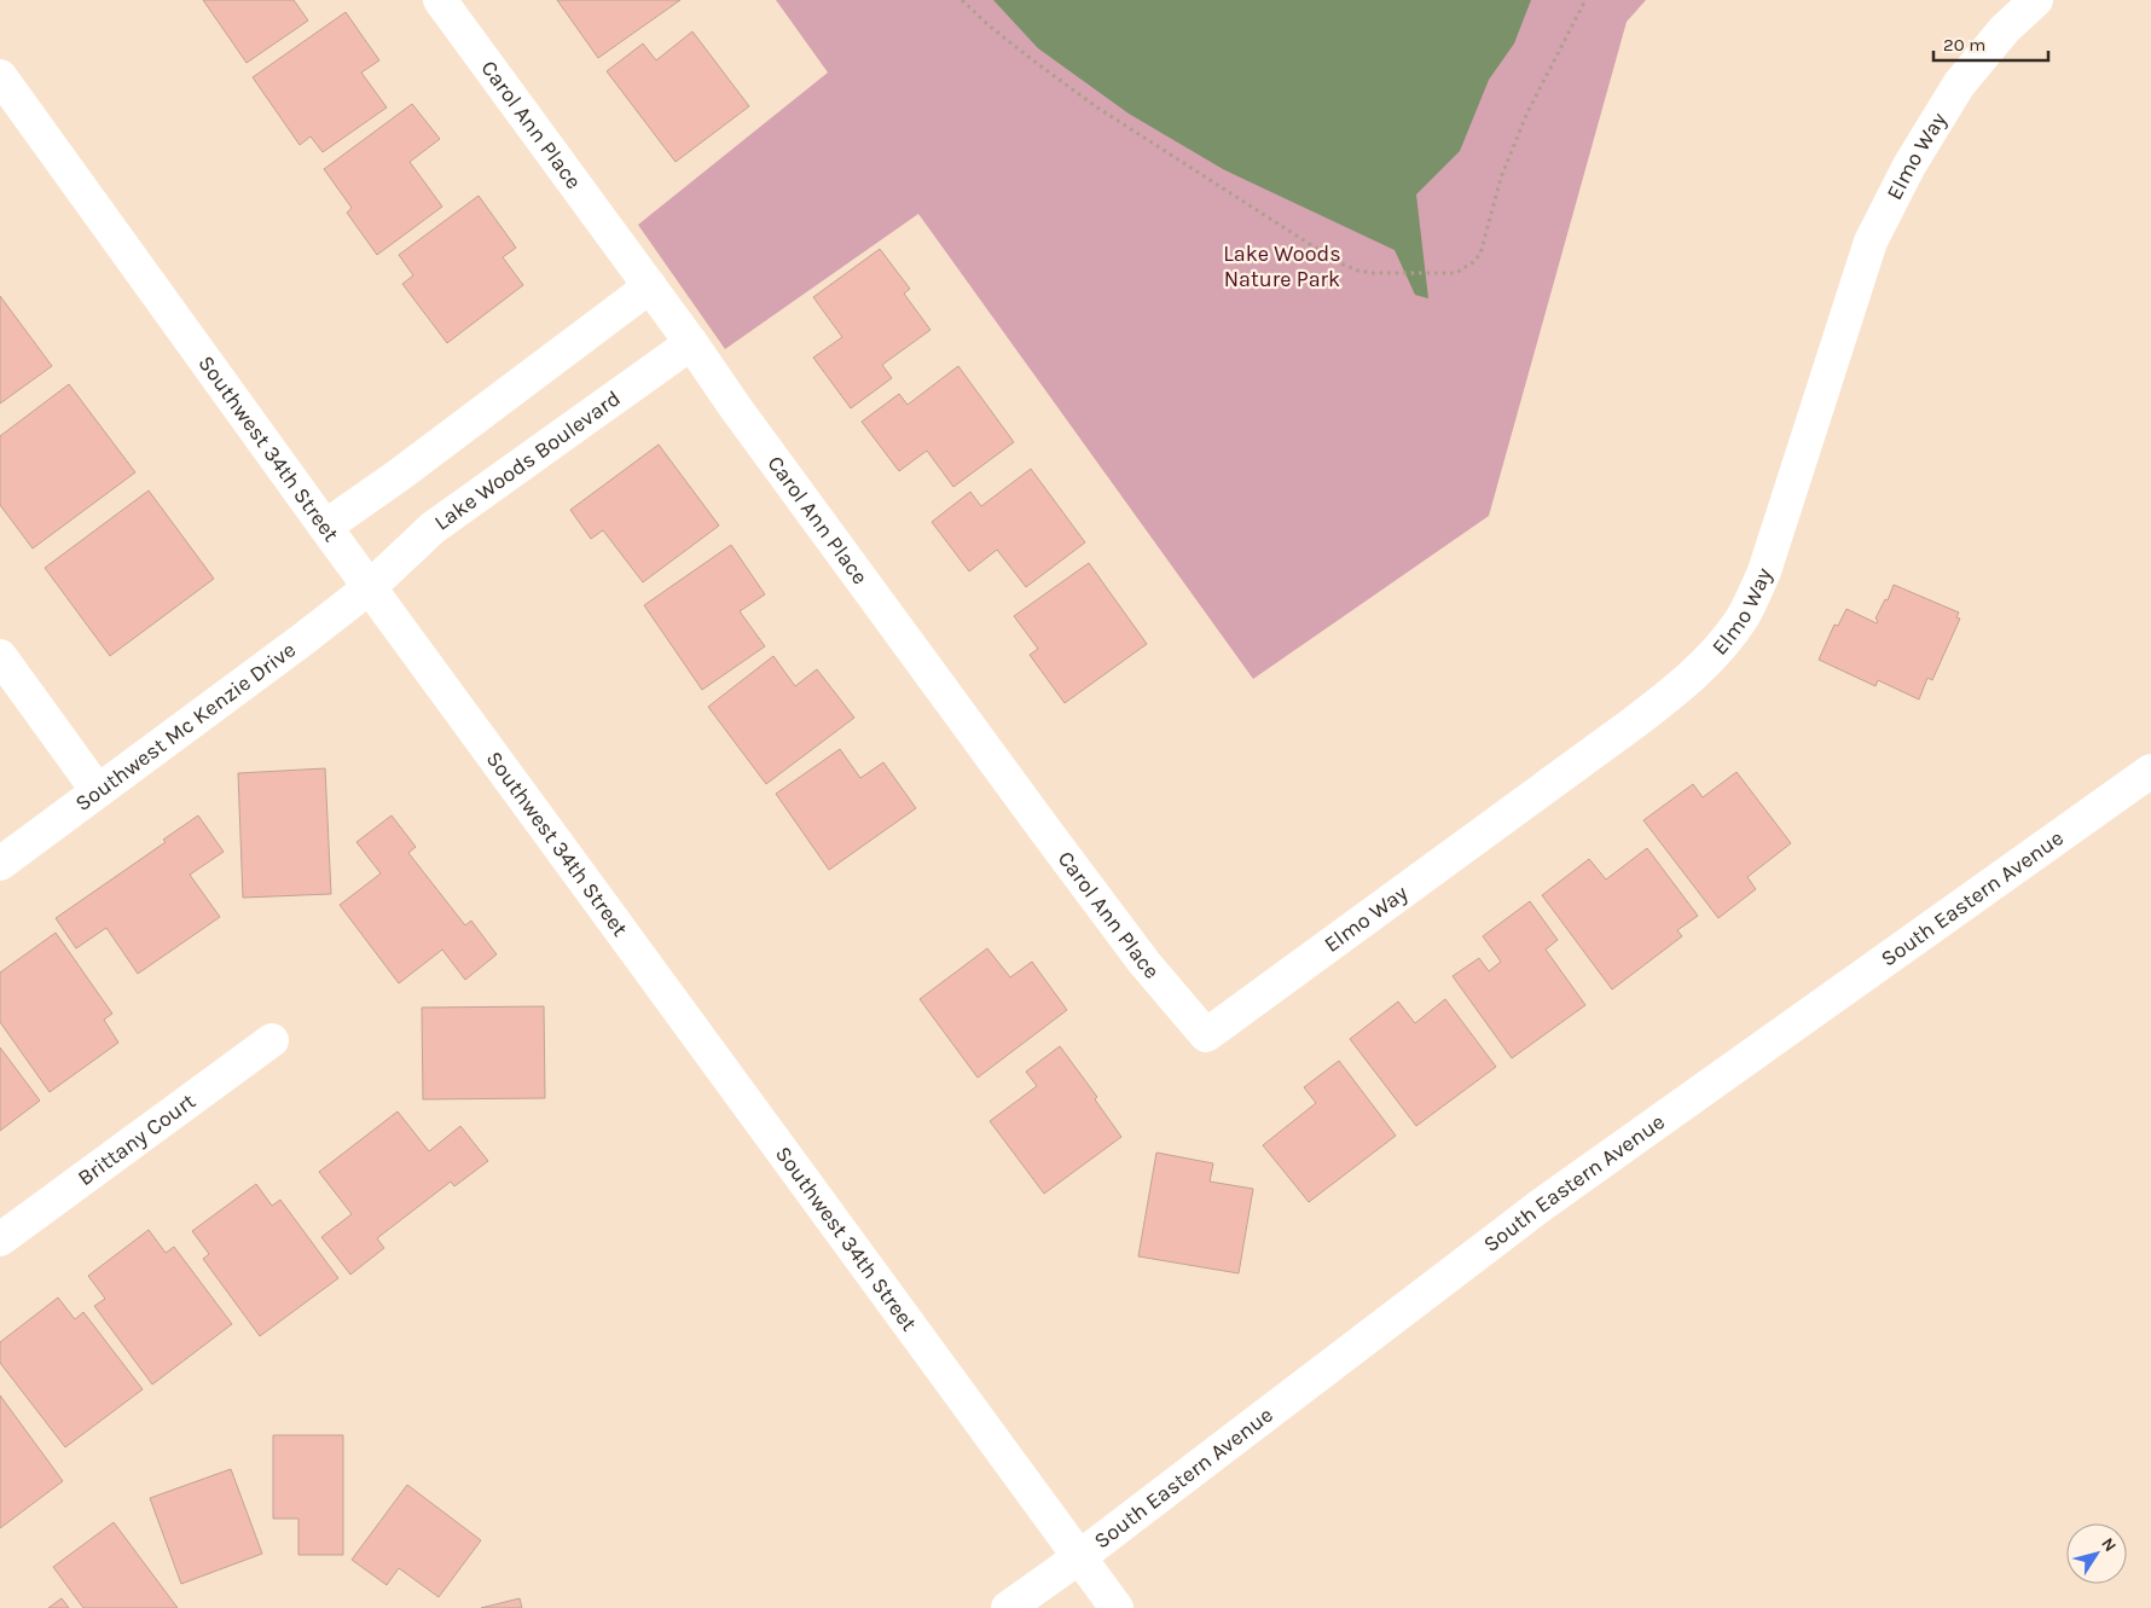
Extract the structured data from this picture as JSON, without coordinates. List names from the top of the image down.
{
  "streets": {
    "street": [
      "Carol Ann Place",
      "Elmo Way",
      "Southwest 34th Street",
      "Lake Woods Boulevard",
      "Southwest Mc Kenzie Drive",
      "South Eastern Avenue",
      "Brittany Court"
    ]
  },
  "crossings": [
    ["Carol Ann Place", "Elmo Way"],
    ["Carol Ann Place", "Lake Woods Boulevard"],
    ["Southwest 34th Street", "Lake Woods Boulevard"],
    ["Southwest 34th Street", "Southwest Mc Kenzie Drive"],
    ["Southwest 34th Street", "South Eastern Avenue"],
    ["Lake Woods Boulevard", "Southwest Mc Kenzie Drive"]
  ],
  "parks": ["Lake Woods Nature Park"],
  "scale_bar": "20 m",
  "north": "top right"
}
